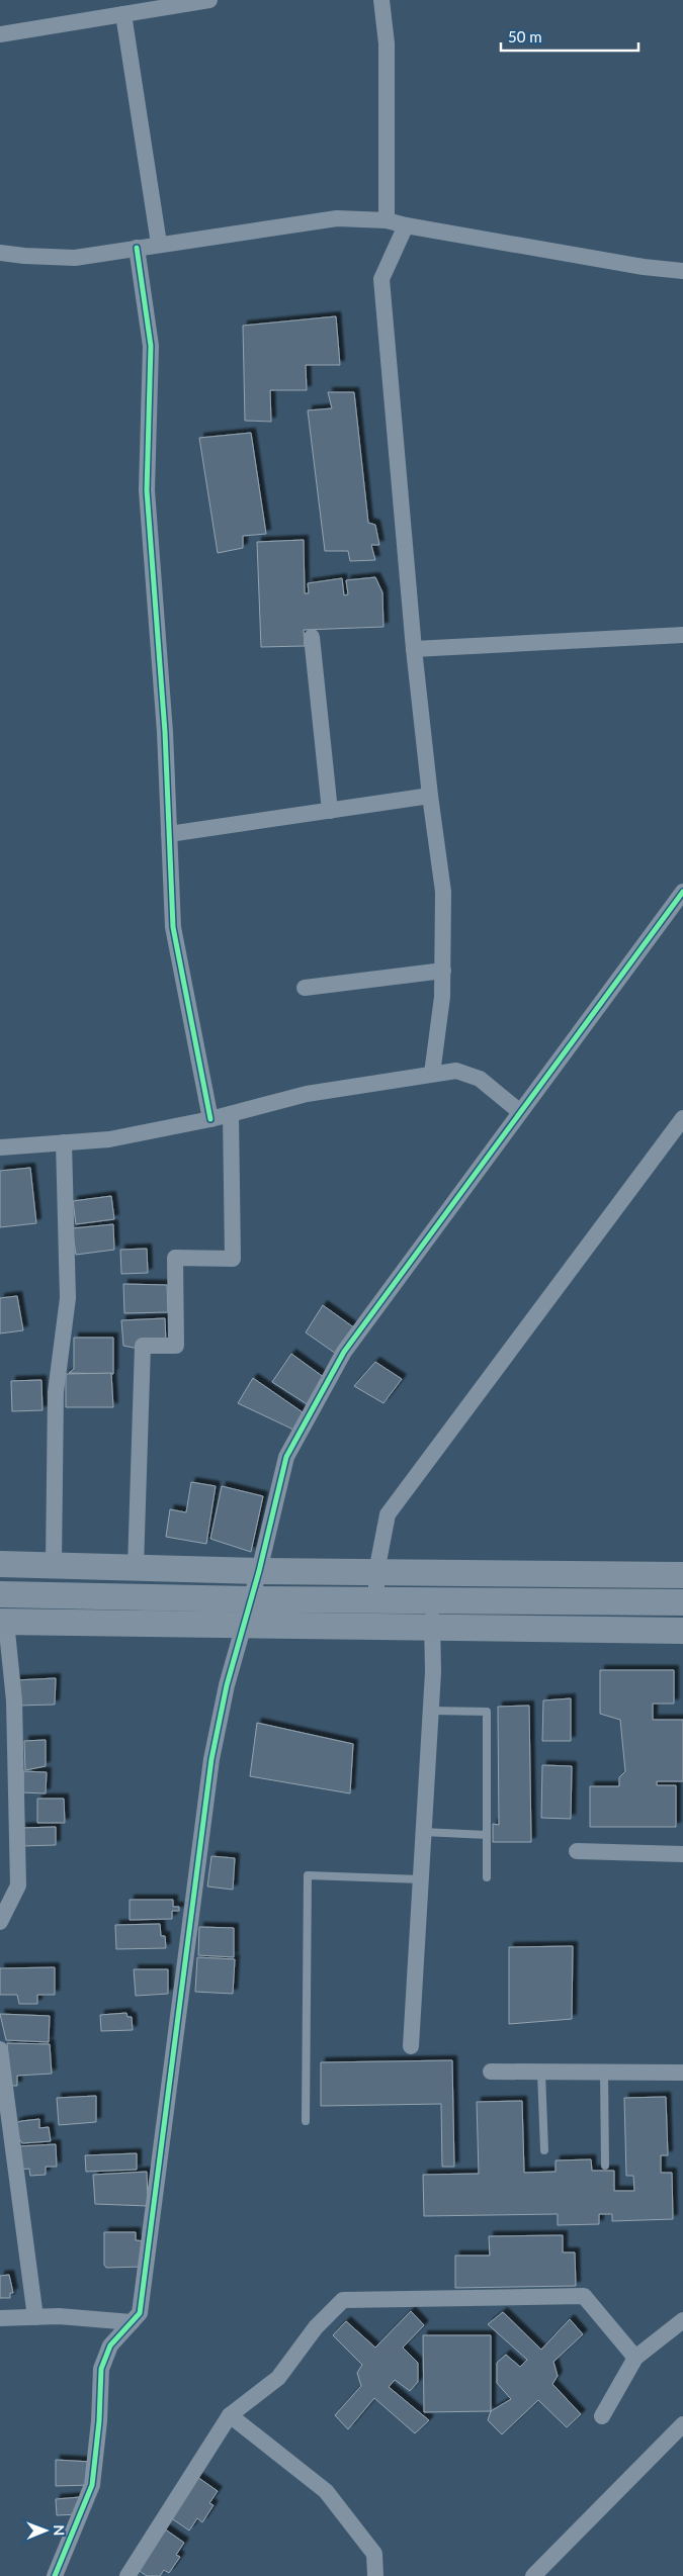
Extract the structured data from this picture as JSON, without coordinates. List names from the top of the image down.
{
  "scale_bar": "50 m",
  "north": "right"
}
